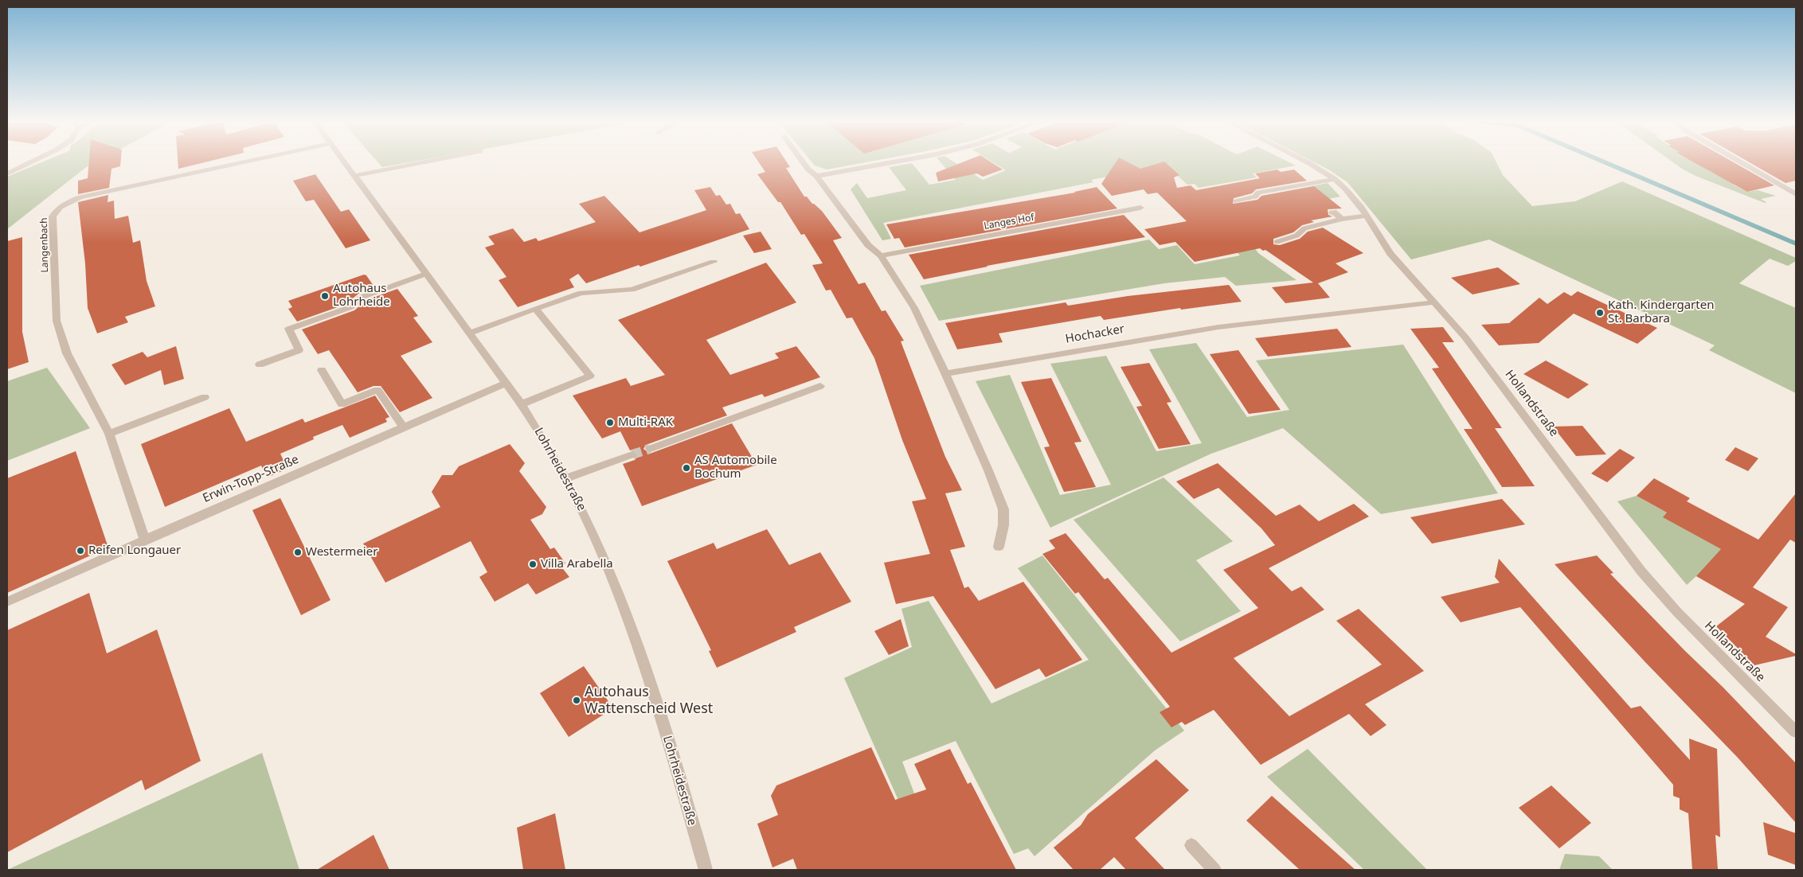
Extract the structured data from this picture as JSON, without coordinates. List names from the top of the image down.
{
  "streets": {
    "street": [
      "Langes Hof",
      "Langenbach",
      "Hochacker",
      "Hollandstraße",
      "Lohrheidestraße",
      "Erwin-Topp-Straße"
    ]
  },
  "crossings": [
    ["Hochacker", "Hollandstraße"],
    ["Lohrheidestraße", "Erwin-Topp-Straße"]
  ],
  "places": [
    "Autohaus Lohrheide",
    "Kath. Kindergarten St. Barbara",
    "Multi-RAK",
    "AS Automobile Bochum",
    "Reifen Longauer",
    "Westermeier",
    "Villa Arabella",
    "Autohaus Wattenscheid West"
  ]
}
